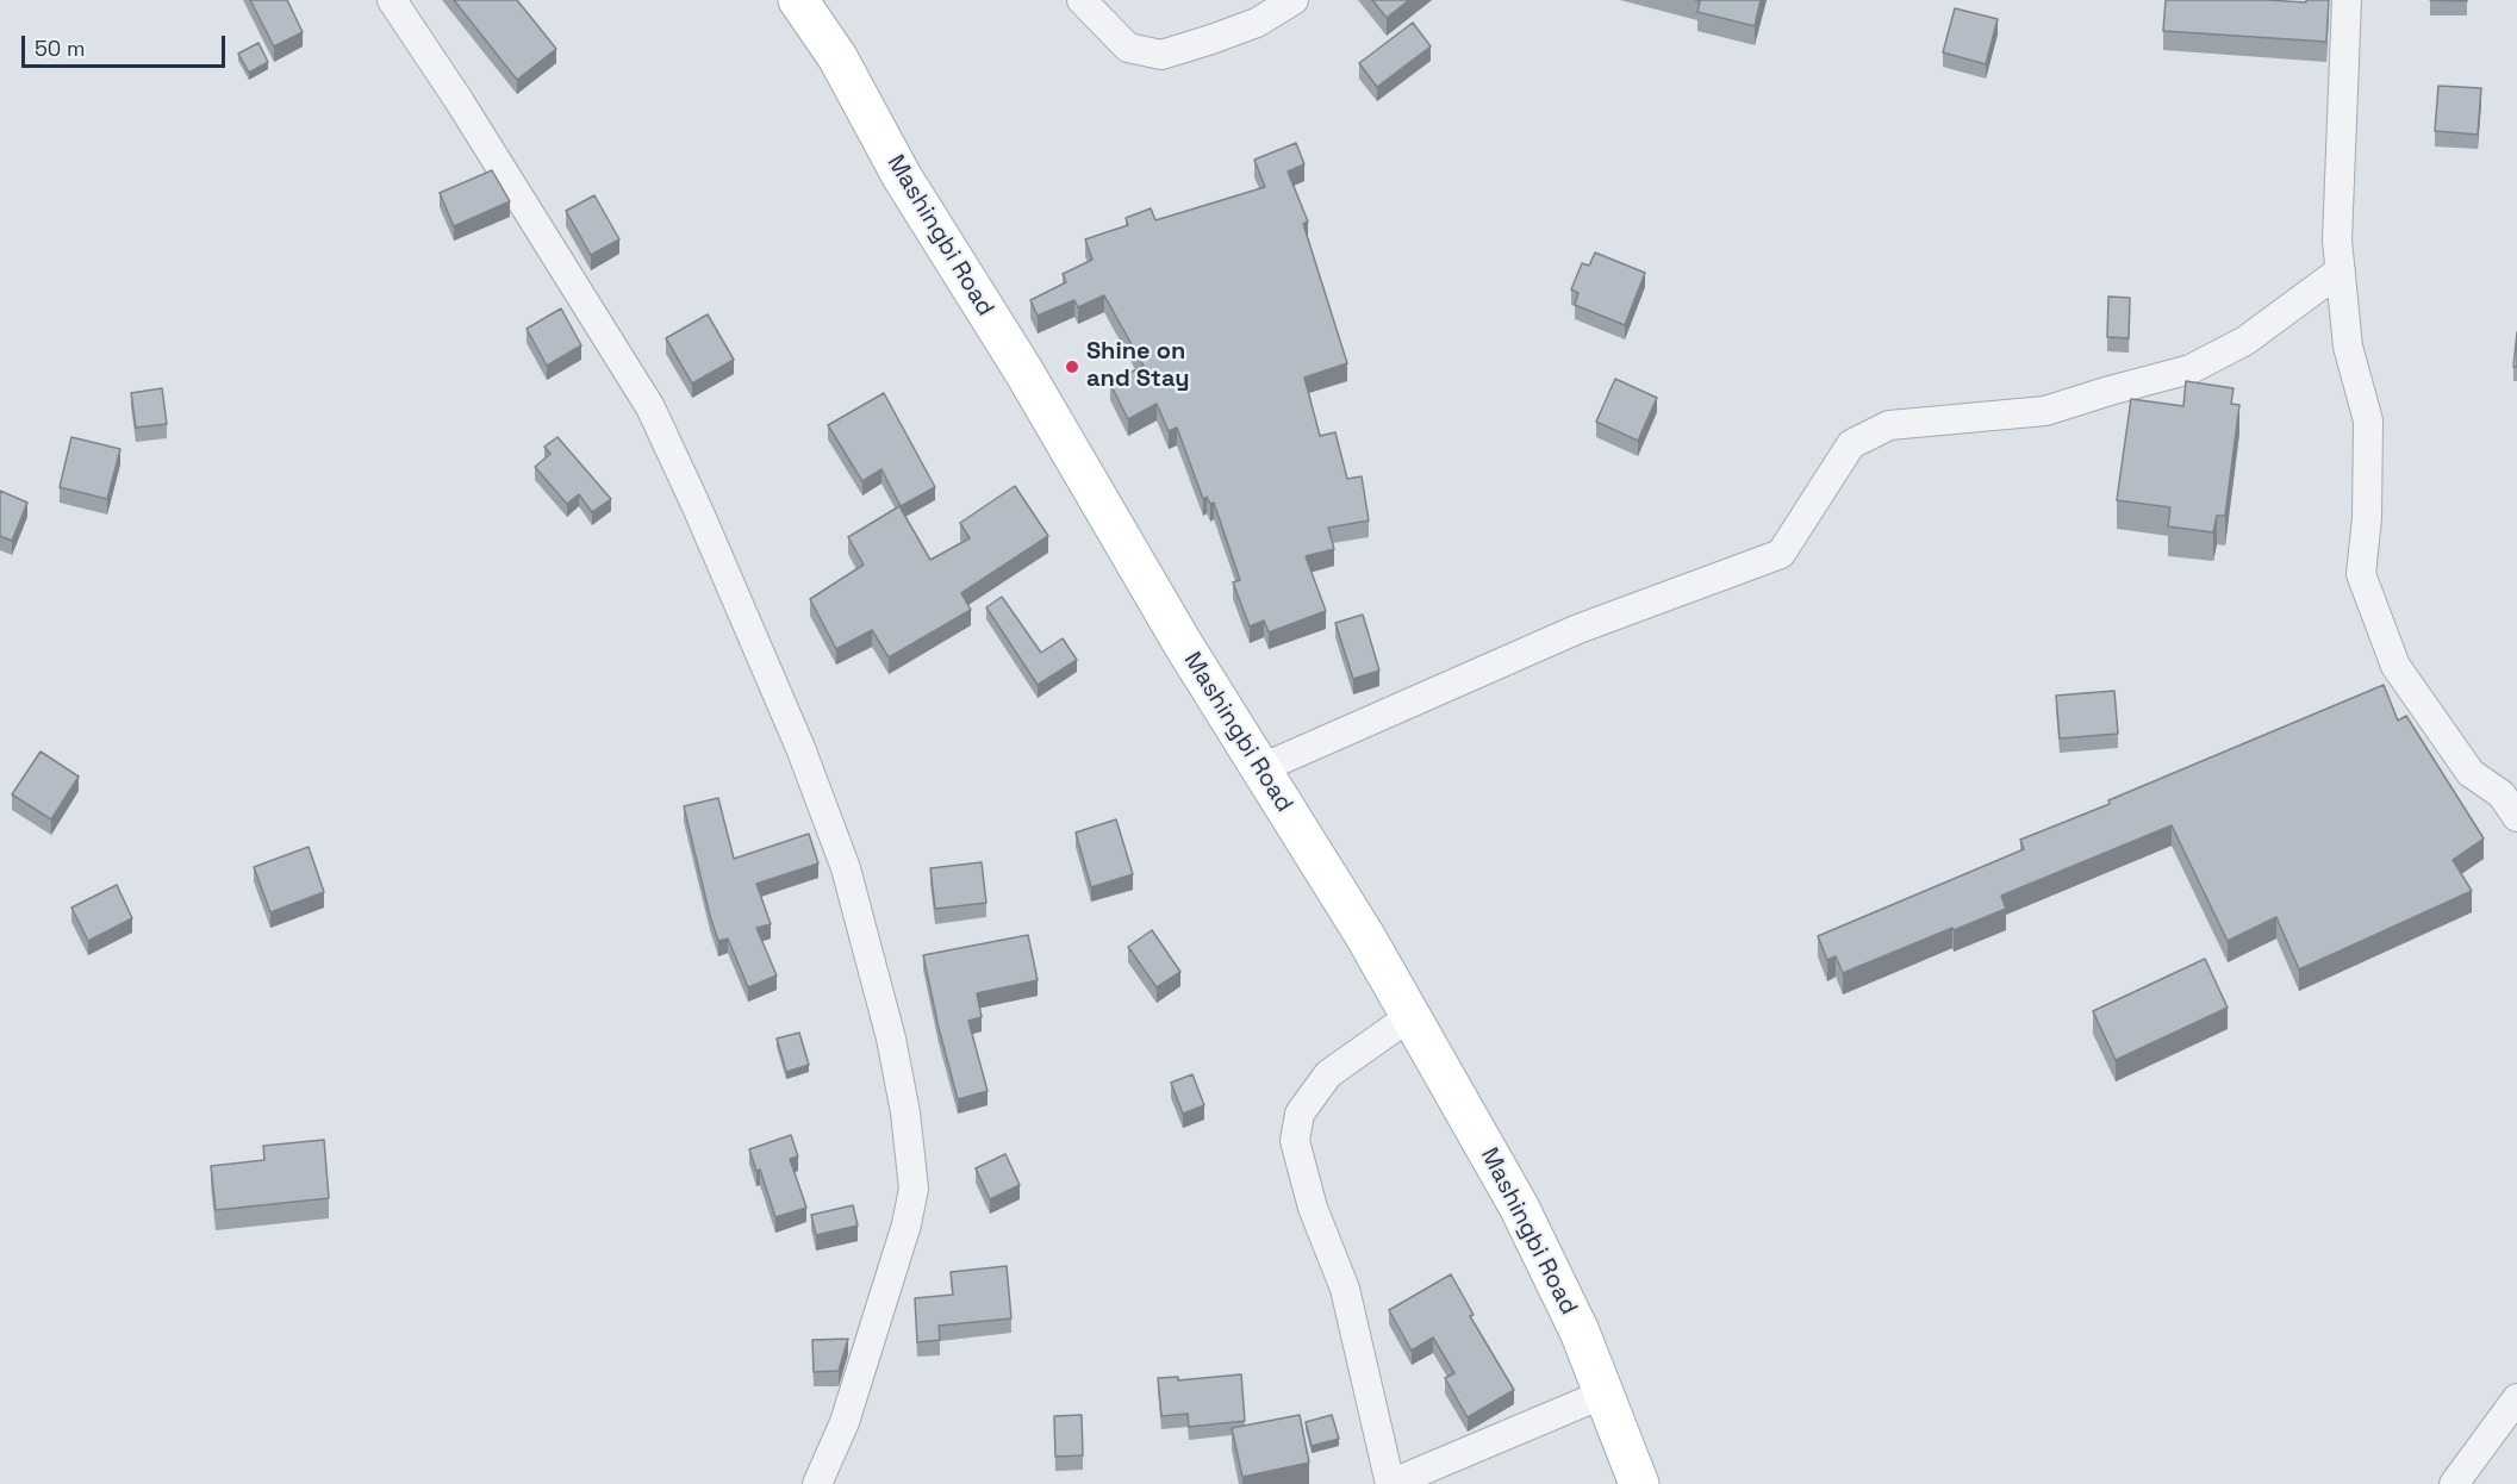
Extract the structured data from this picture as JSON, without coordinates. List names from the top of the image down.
{
  "streets": {
    "main road": ["Mashingbi Road"]
  },
  "places": ["Shine on and Stay"],
  "scale_bar": "50 m"
}
